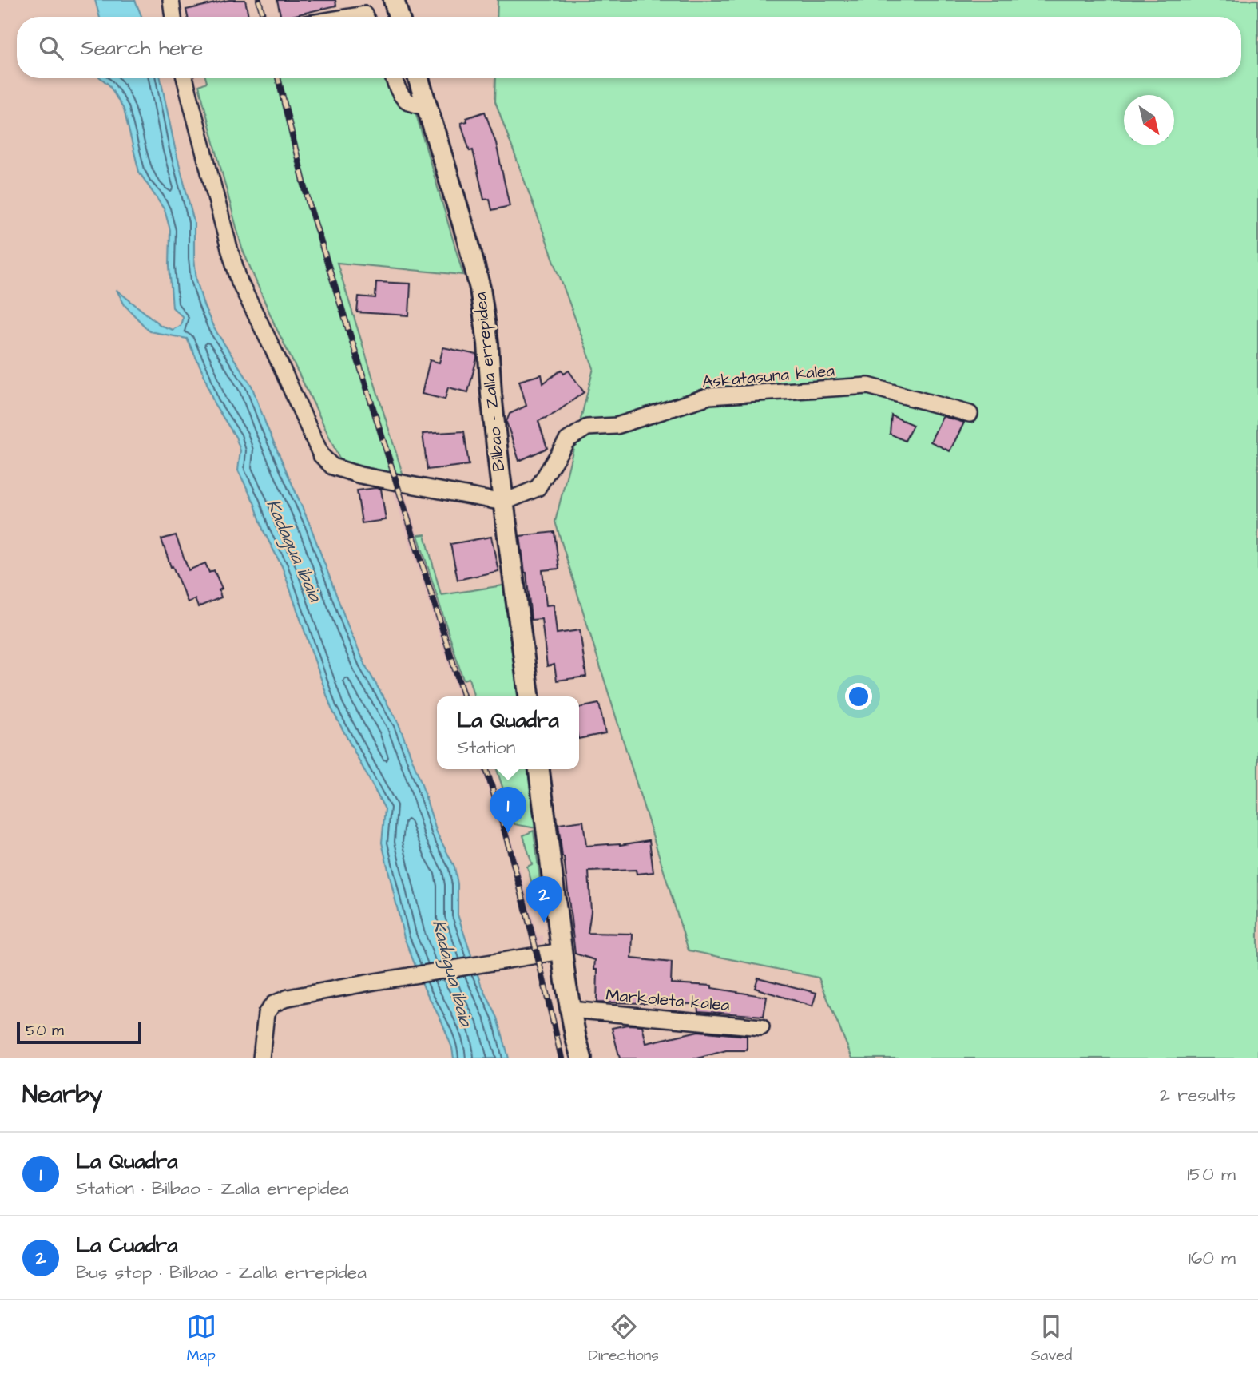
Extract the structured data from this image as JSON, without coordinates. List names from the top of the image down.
{
  "streets": {
    "street": ["Askatasuna kalea", "Bilbao - Zalla errepidea", "Markoleta kalea"]
  },
  "crossings": [
    ["Askatasuna kalea", "Bilbao - Zalla errepidea"]
  ],
  "water": ["Kadagua ibaia"],
  "scale_bar": "50 m",
  "north": "bottom right",
  "page": {
    "search": "Search here",
    "popup": ["La Quadra", "Station"],
    "pins": ["1", "2"],
    "scale": "50 m",
    "heading": ["Nearby", "2 results"],
    "list": [
      {
        "mark": "1",
        "name": "La Quadra",
        "note": "Station · Bilbao - Zalla errepidea",
        "value": "150 m"
      },
      {
        "mark": "2",
        "name": "La Cuadra",
        "note": "Bus stop · Bilbao - Zalla errepidea",
        "value": "160 m"
      }
    ],
    "nav": ["Map", "Directions", "Saved"]
  }
}
